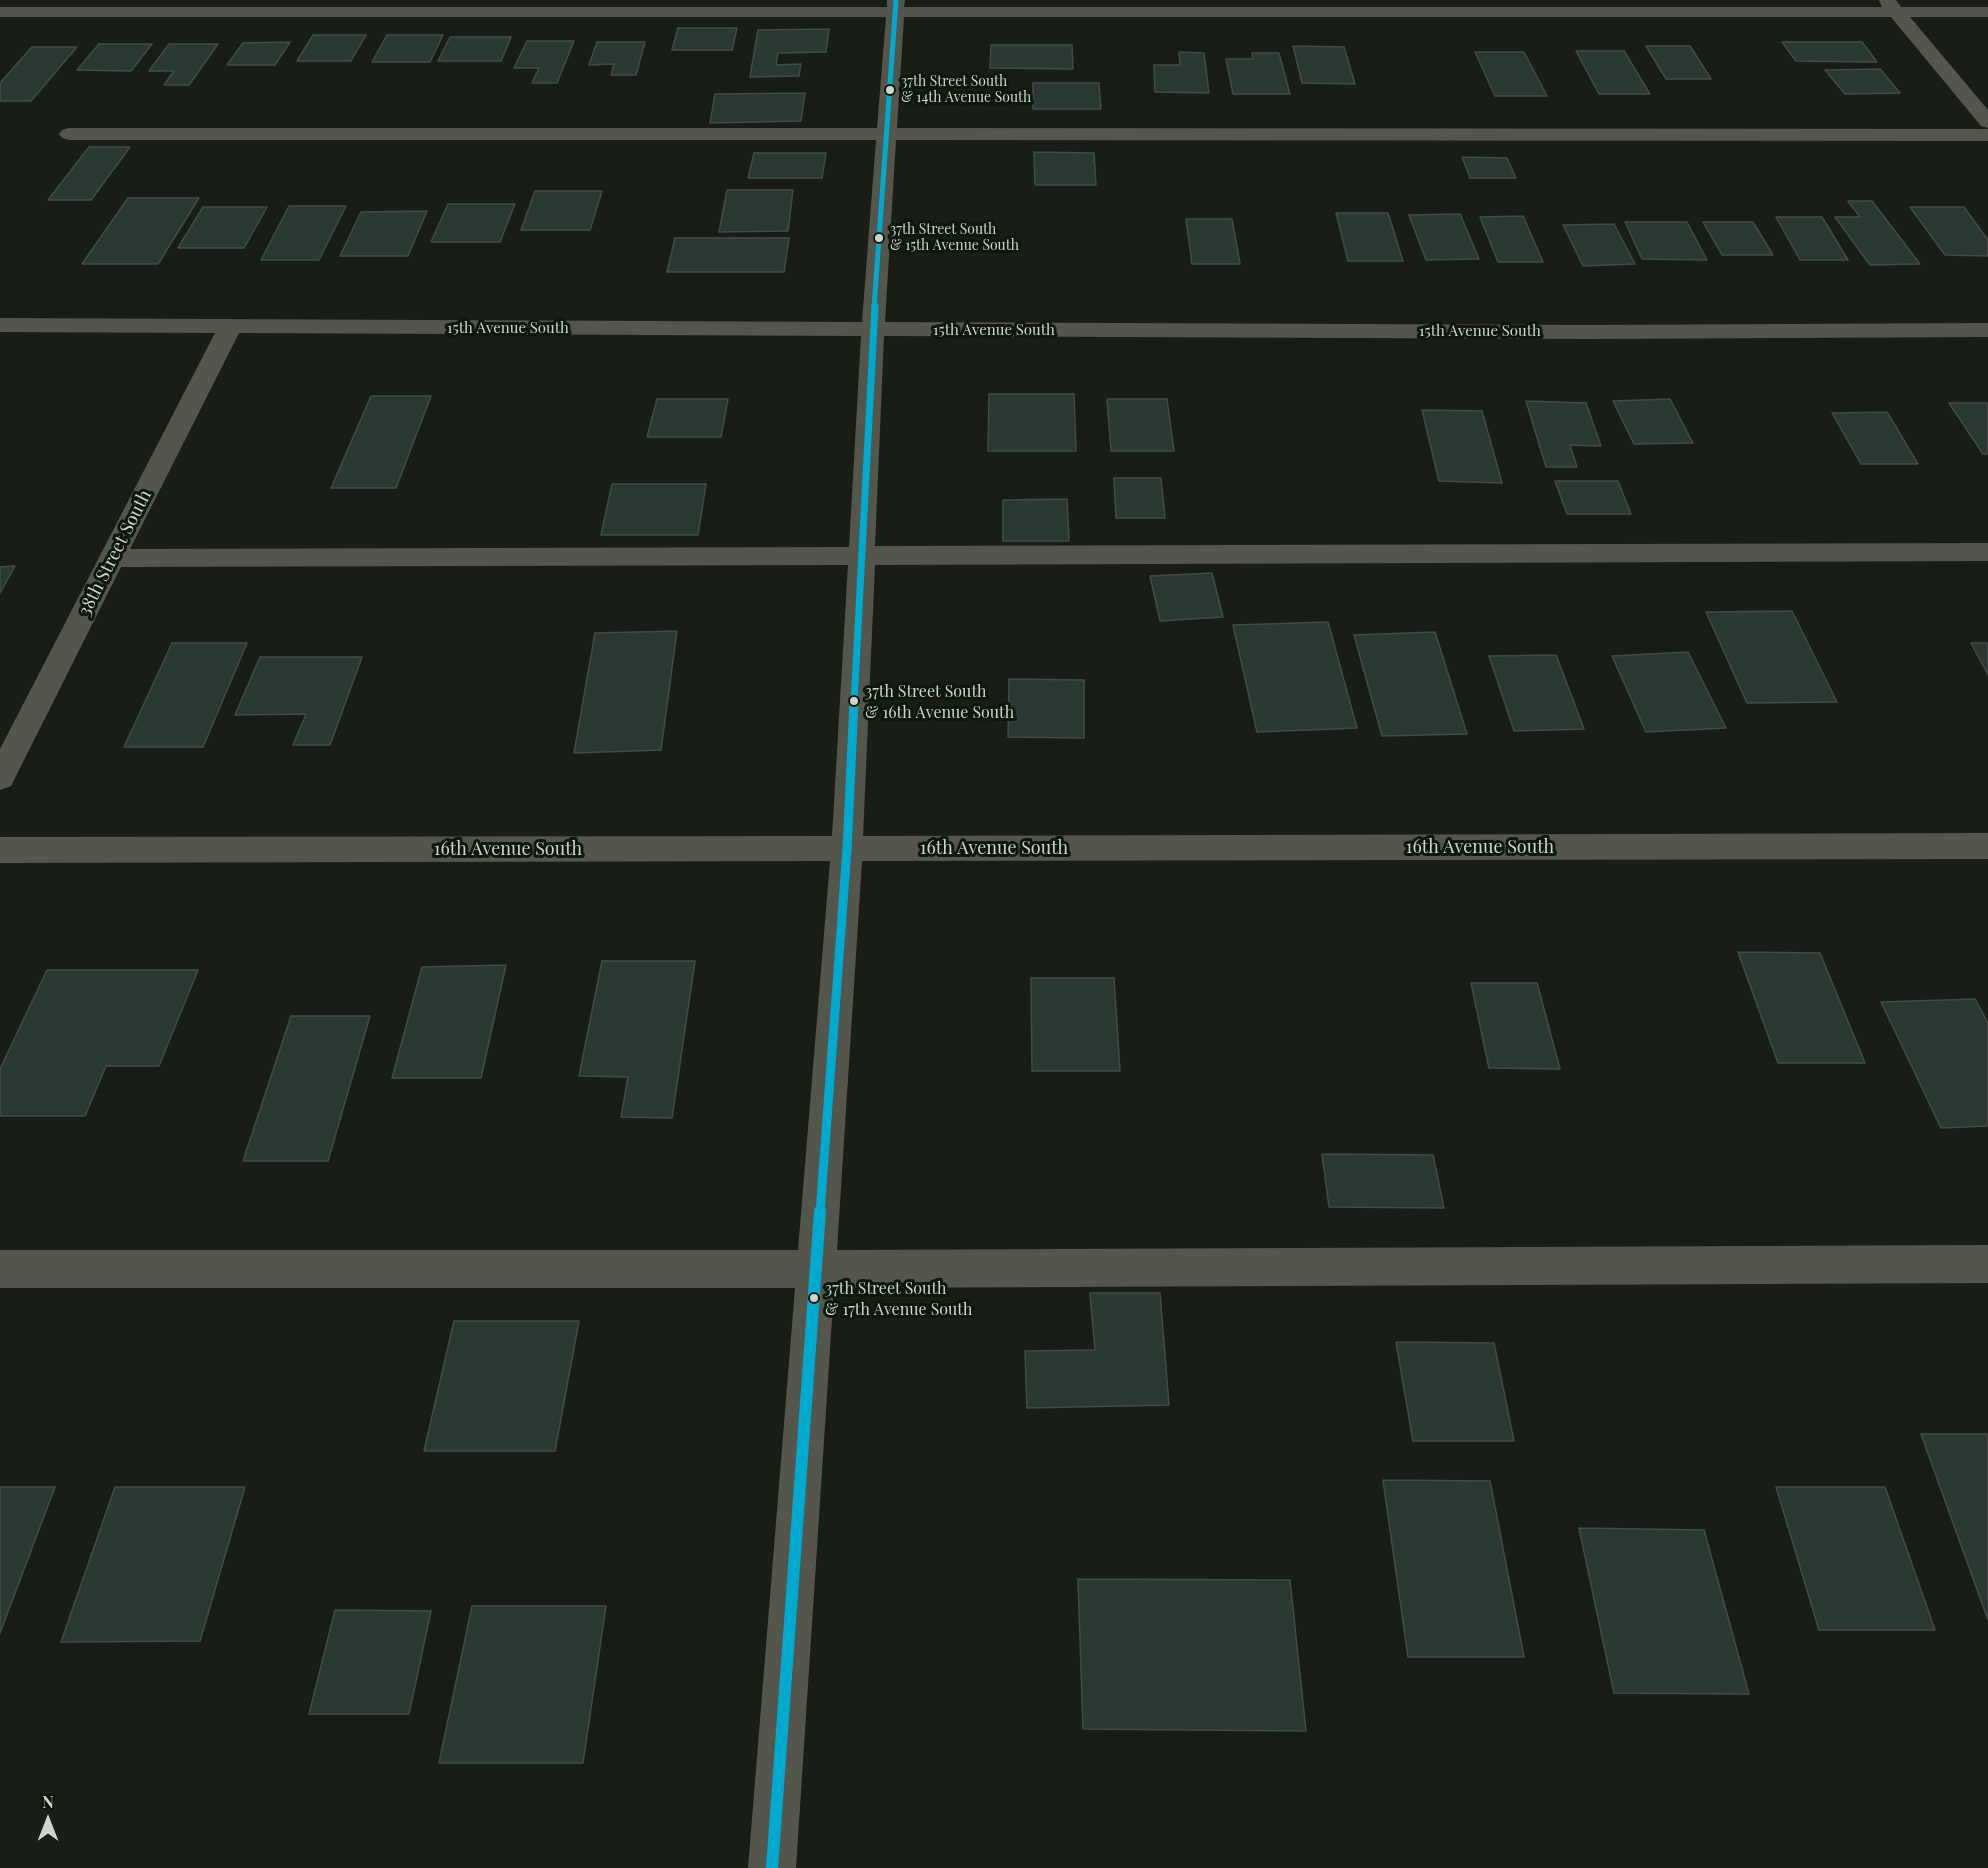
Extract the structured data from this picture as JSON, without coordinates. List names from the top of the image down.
{
  "streets": {
    "street": ["15th Avenue South", "38th Street South", "16th Avenue South"]
  },
  "crossings": [
    ["15th Avenue South", "38th Street South"]
  ],
  "places": [
    "37th Street South & 14th Avenue South",
    "37th Street South & 15th Avenue South",
    "37th Street South & 16th Avenue South",
    "37th Street South & 17th Avenue South"
  ],
  "north": "top"
}
